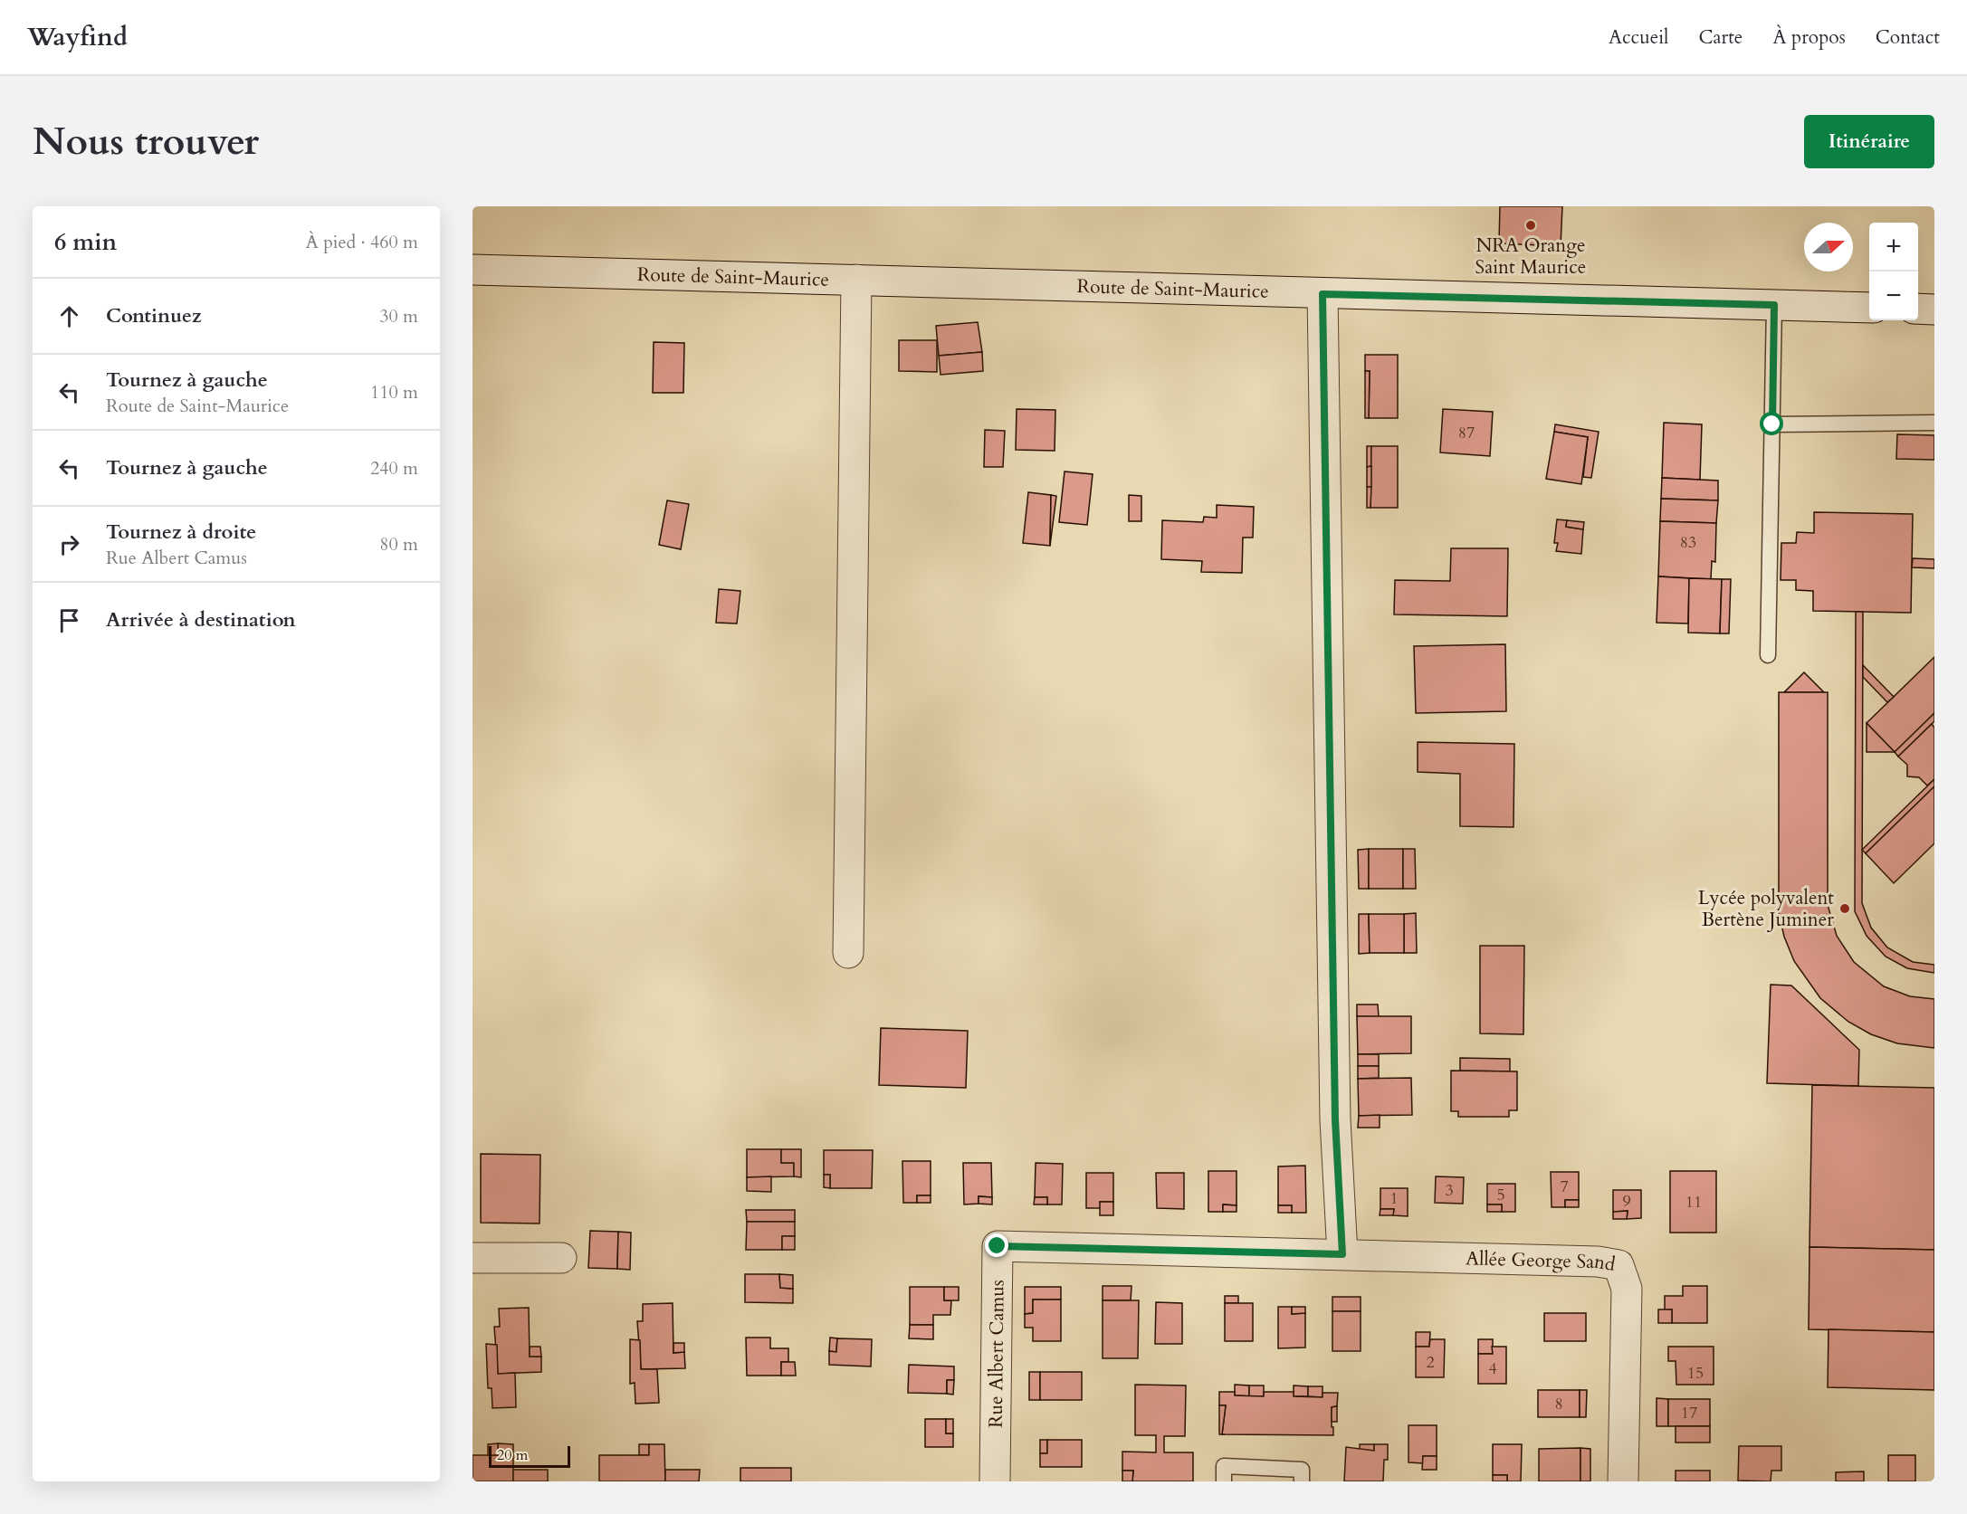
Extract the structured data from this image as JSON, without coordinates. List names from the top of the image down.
{
  "streets": {
    "street": ["Route de Saint-Maurice", "Allée George Sand", "Rue Albert Camus"]
  },
  "crossings": [
    ["Allée George Sand", "Rue Albert Camus"]
  ],
  "places": ["NRA Orange Saint Maurice", "Lycée polyvalent Bertène Juminer"],
  "house_numbers": [
    "87",
    "83",
    "7",
    "3",
    "5",
    "1",
    "9",
    "11",
    "2",
    "4",
    "15",
    "8",
    "17"
  ],
  "scale_bar": "20 m",
  "north": "right",
  "page": {
    "header": "Wayfind",
    "nav": [
      "Accueil",
      "Carte",
      "À propos",
      "Contact"
    ],
    "buttons": "Itinéraire",
    "title": "Nous trouver",
    "heading": ["6 min", "À pied · 460 m"],
    "map_buttons": ["+", "−"],
    "list": [
      ["Continuez", "30 m"],
      ["Tournez à gauche", "Route de Saint-Maurice", "110 m"],
      ["Tournez à gauche", "240 m"],
      ["Tournez à droite", "Rue Albert Camus", "80 m"],
      "Arrivée à destination"
    ],
    "scale": "20 m"
  }
}
